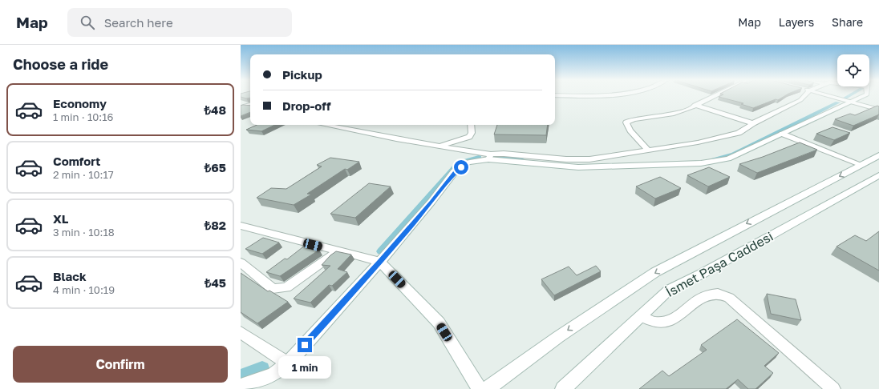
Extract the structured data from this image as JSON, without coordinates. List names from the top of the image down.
{
  "streets": {
    "street": ["İsmet Paşa Caddesi"]
  },
  "page": {
    "header": "Map",
    "search": "Search here",
    "nav": ["Map", "Layers", "Share"],
    "heading": "Choose a ride",
    "banner": ["Pickup", "Drop-off"],
    "list": [
      {
        "name": "Economy",
        "note": "1 min · 10:16",
        "value": "₺48"
      },
      {
        "name": "Comfort",
        "note": "2 min · 10:17",
        "value": "₺65"
      },
      {
        "name": "XL",
        "note": "3 min · 10:18",
        "value": "₺82"
      },
      {
        "name": "Black",
        "note": "4 min · 10:19",
        "value": "₺45"
      }
    ],
    "buttons": "Confirm",
    "bubble": "1 min"
  }
}
